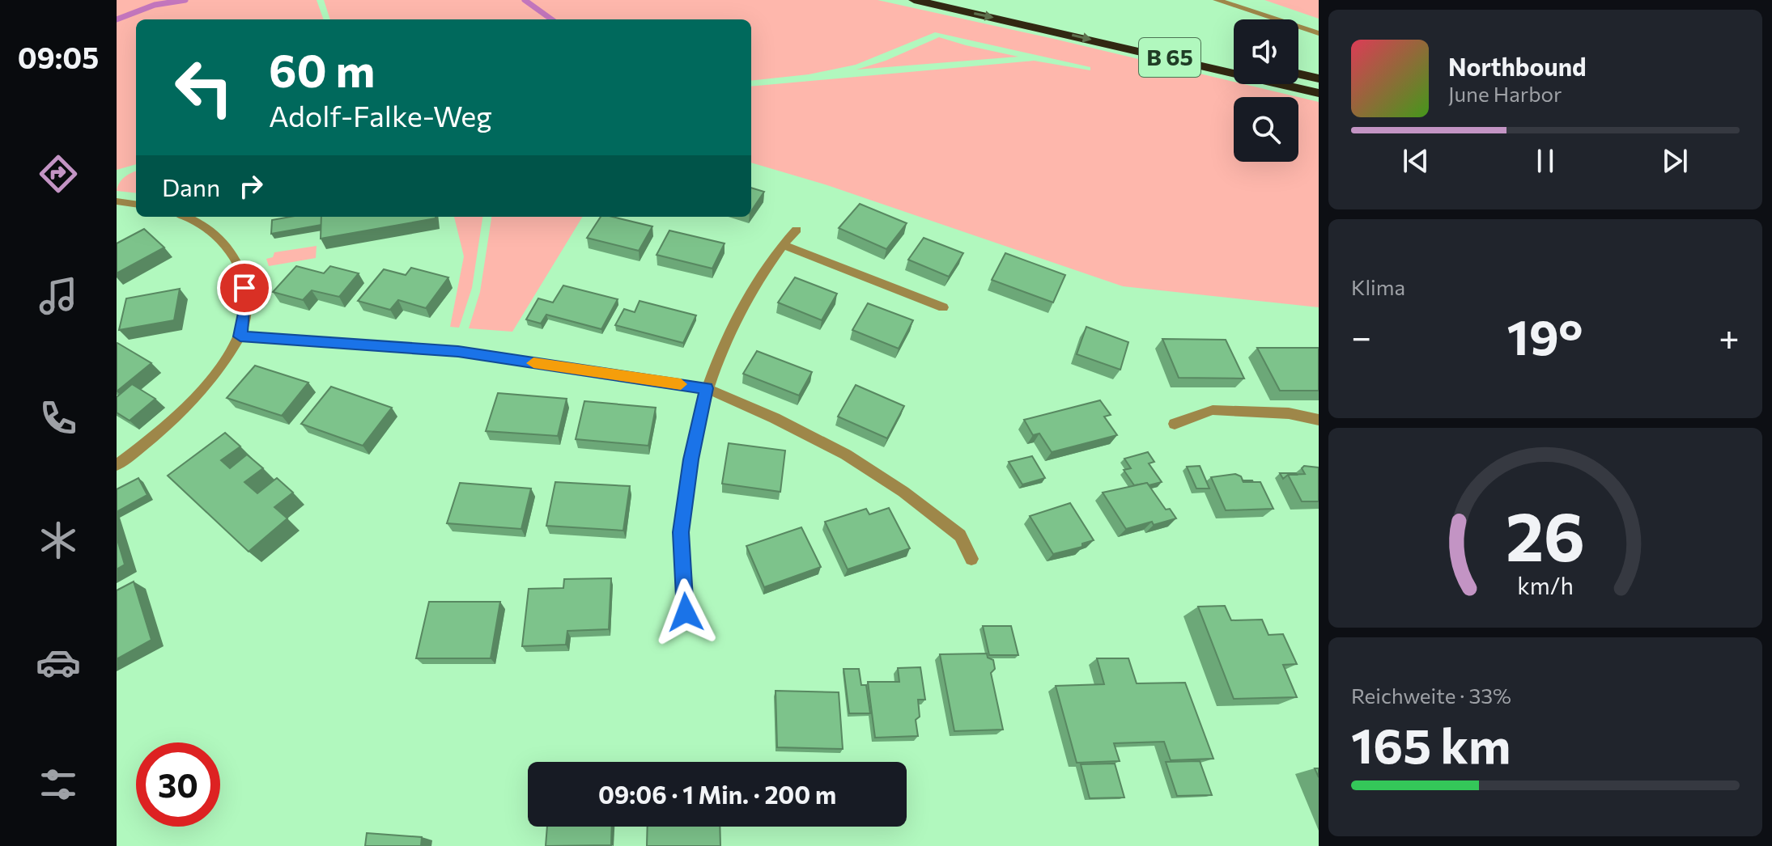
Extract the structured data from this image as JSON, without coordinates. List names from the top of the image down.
{
  "streets": {
    "highway": ["B 65"]
  },
  "page": {
    "tabs": "09:05",
    "turn": ["60 m", "Adolf-Falke-Weg"],
    "song": ["Northbound", "June Harbor"],
    "then": "Dann",
    "tile": [
      "Klima",
      ["Reichweite · 33%", "165 km"]
    ],
    "heat": ["−", "19°", "+"],
    "limit": "30",
    "trip": "09:06 · 1 Min. · 200 m",
    "gauge": ["26", "km/h"]
  }
}
